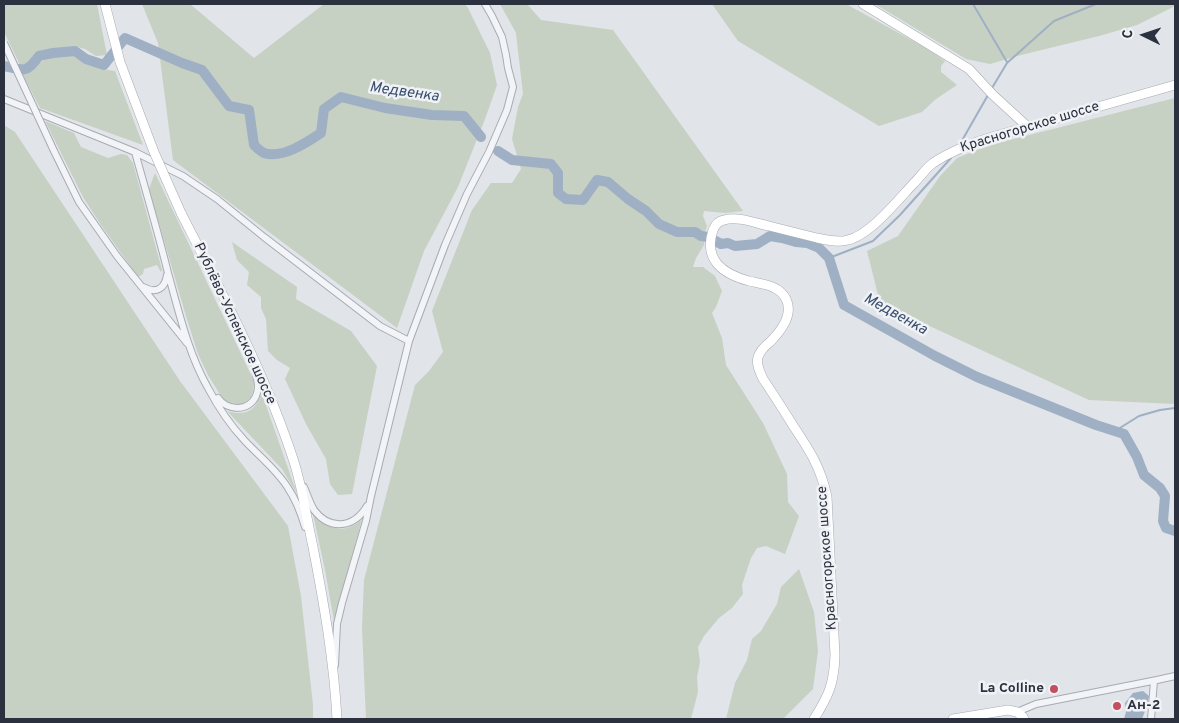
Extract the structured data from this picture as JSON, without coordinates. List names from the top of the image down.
{
  "streets": {
    "main road": ["Красногорское шоссе", "Рублёво-Успенское шоссе"]
  },
  "water": ["Медвенка"],
  "places": ["La Colline", "Ан-2"],
  "north": "left"
}
